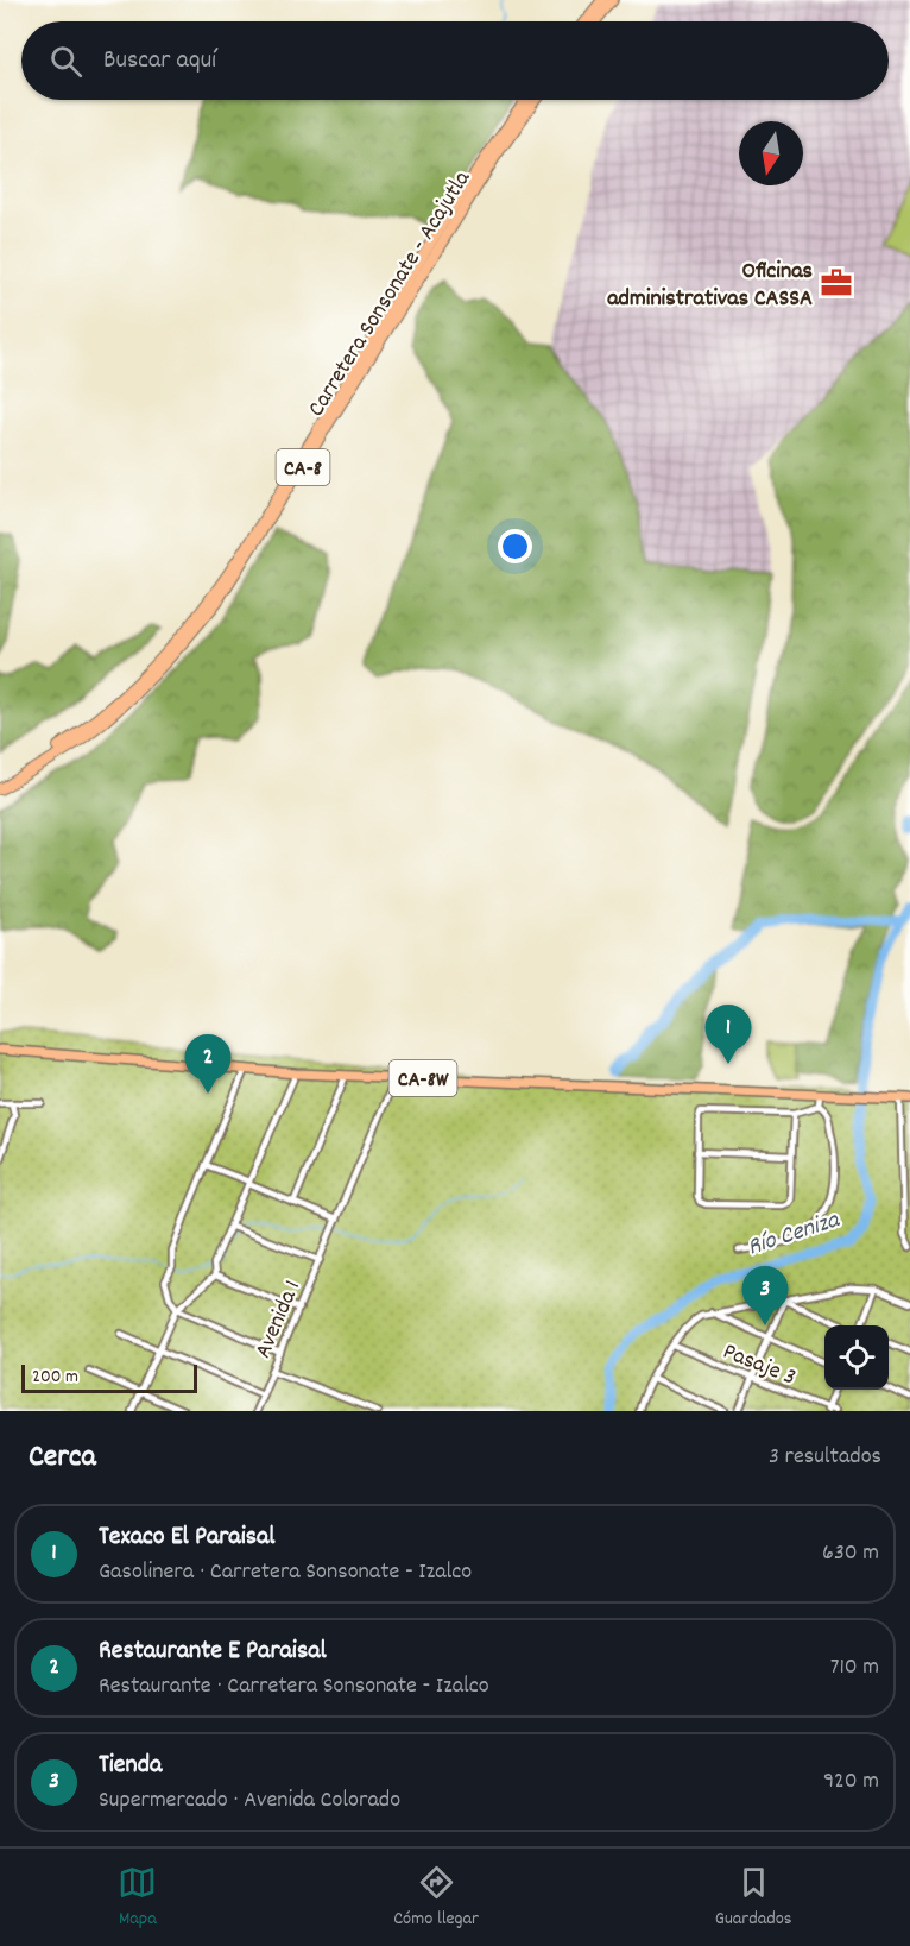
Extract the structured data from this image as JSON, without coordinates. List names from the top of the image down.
{
  "streets": {
    "highway": ["Carretera Sonsonate - Acajutla", "CA-8"],
    "main road": ["CA-8W"],
    "street": ["Avenida 1", "Pasaje 3"]
  },
  "crossings": [
    ["CA-8W", "Avenida 1"]
  ],
  "water": ["Río Ceniza"],
  "places": {
    "office": ["Oficinas administrativas CASSA"]
  },
  "scale_bar": "200 m",
  "north": "bottom",
  "page": {
    "search": "Buscar aquí",
    "pins": ["1", "2", "3"],
    "scale": "200 m",
    "heading": ["Cerca", "3 resultados"],
    "list": [
      {
        "mark": "1",
        "name": "Texaco El Paraisal",
        "note": "Gasolinera · Carretera Sonsonate - Izalco",
        "value": "630 m"
      },
      {
        "mark": "2",
        "name": "Restaurante E Paraisal",
        "note": "Restaurante · Carretera Sonsonate - Izalco",
        "value": "710 m"
      },
      {
        "mark": "3",
        "name": "Tienda",
        "note": "Supermercado · Avenida Colorado",
        "value": "920 m"
      }
    ],
    "nav": ["Mapa", "Cómo llegar", "Guardados"]
  }
}
